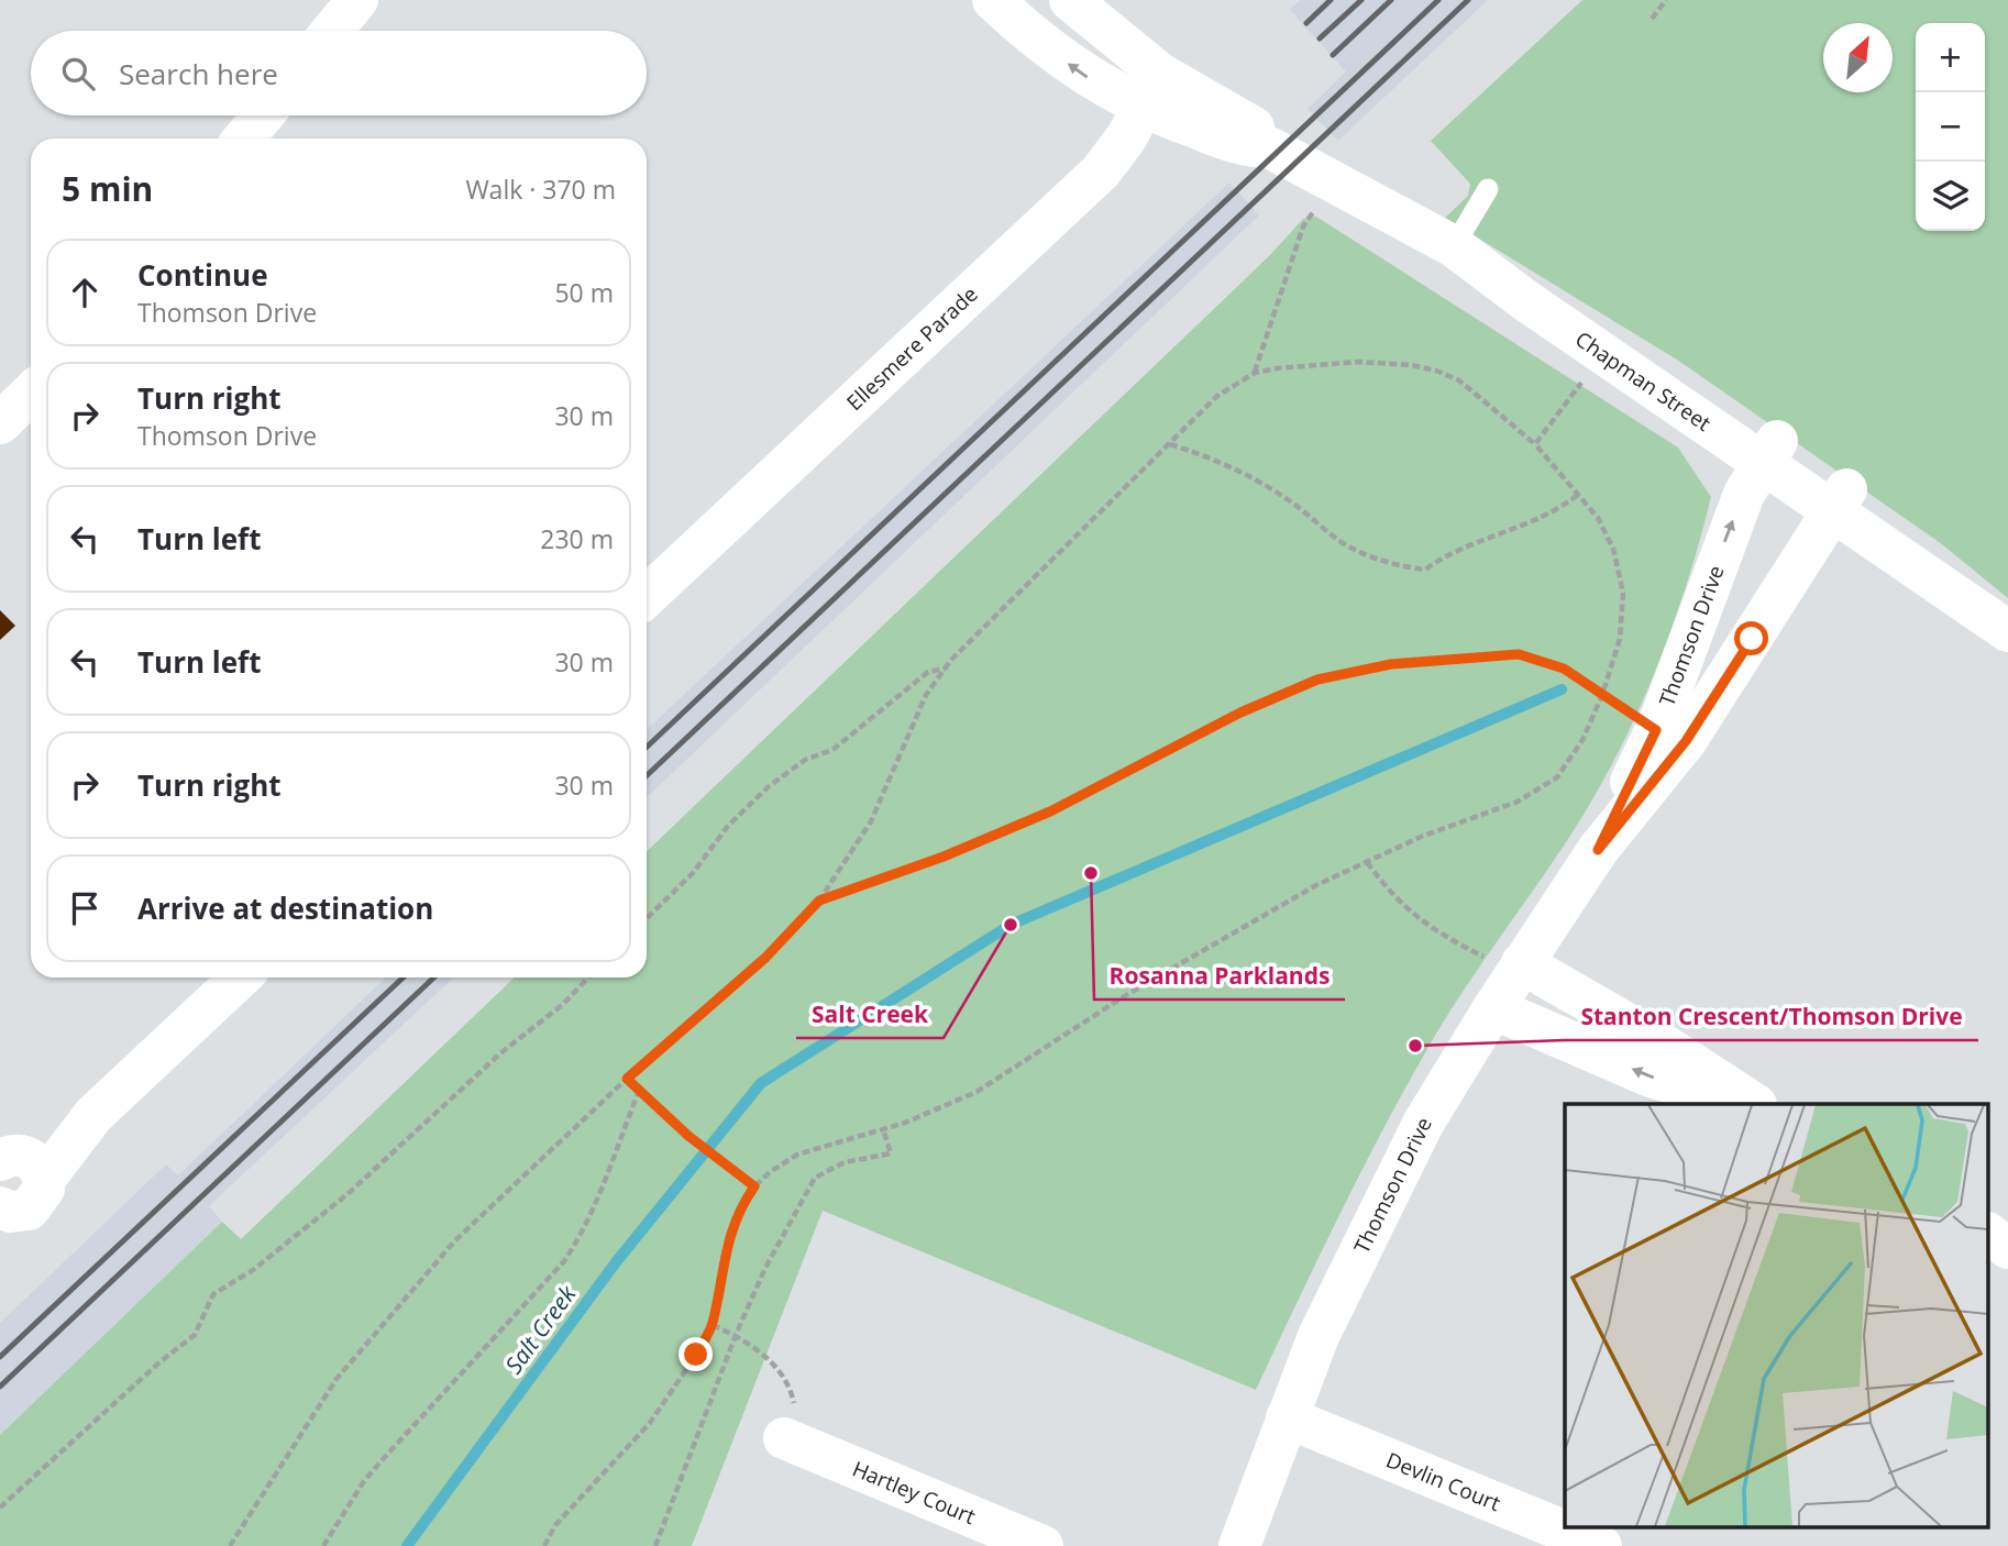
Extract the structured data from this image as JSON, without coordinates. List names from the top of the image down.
{
  "streets": {
    "street": [
      "Ellesmere Parade",
      "Chapman Street",
      "Thomson Drive",
      "Devlin Court",
      "Hartley Court"
    ]
  },
  "crossings": [
    ["Ellesmere Parade", "Chapman Street"],
    ["Chapman Street", "Thomson Drive"],
    ["Thomson Drive", "Devlin Court"]
  ],
  "water": ["Salt Creek"],
  "places": ["Rosanna Parklands", "Salt Creek", "Stanton Crescent/Thomson Drive"],
  "north": "top right",
  "page": {
    "map_buttons": ["+", "−"],
    "search": "Search here",
    "heading": ["5 min", "Walk · 370 m"],
    "list": [
      ["Continue", "Thomson Drive", "50 m"],
      ["Turn right", "Thomson Drive", "30 m"],
      ["Turn left", "230 m"],
      ["Turn left", "30 m"],
      ["Turn right", "30 m"],
      "Arrive at destination"
    ]
  }
}
